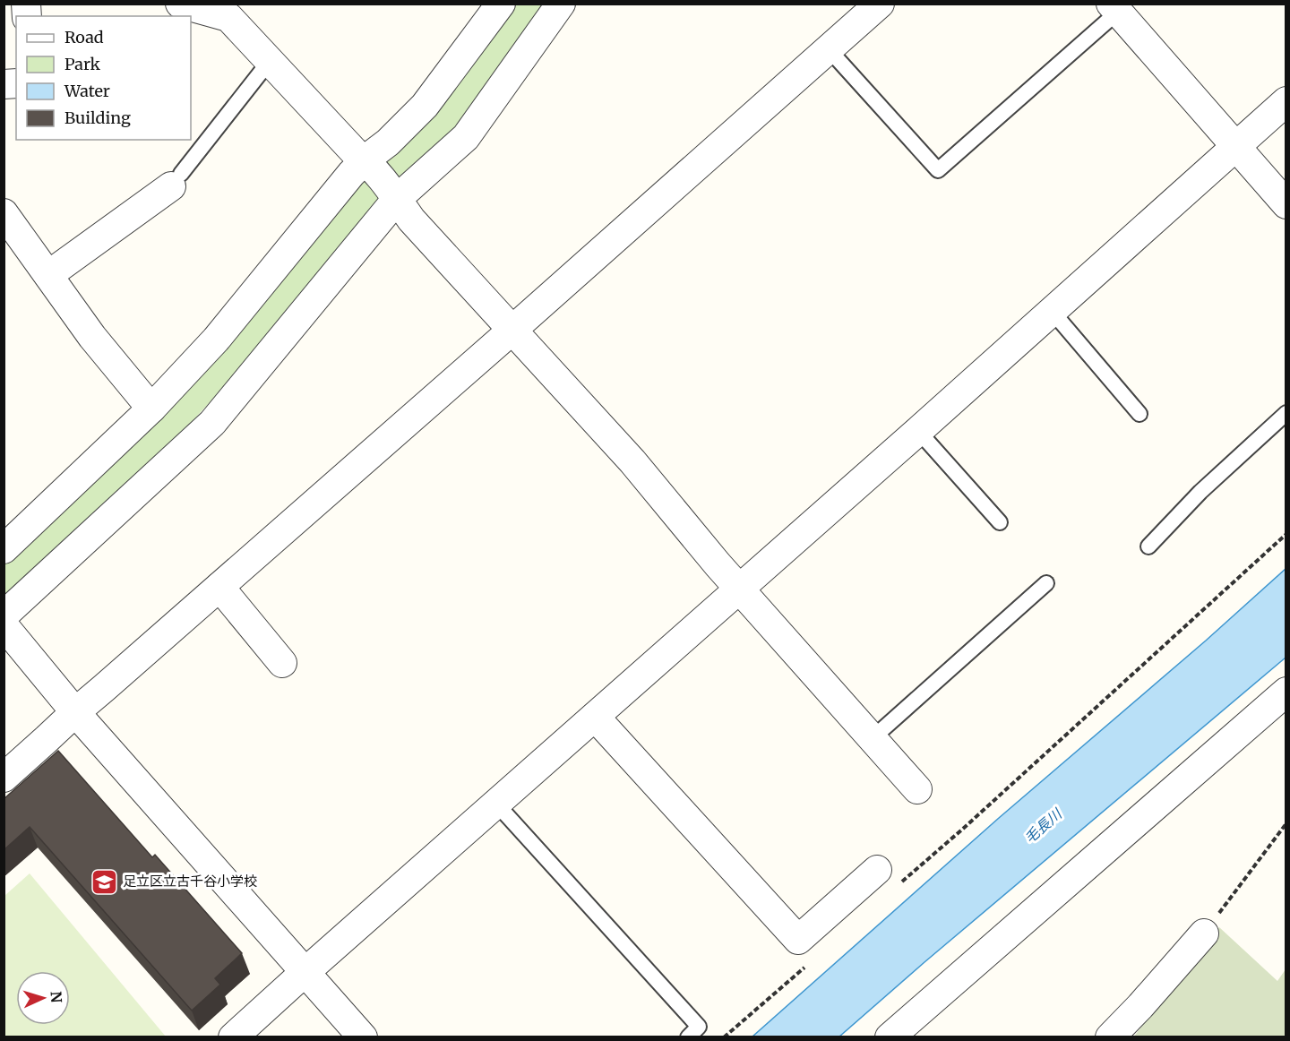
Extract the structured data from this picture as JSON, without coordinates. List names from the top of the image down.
{
  "water": ["毛長川"],
  "places": {
    "school or university": ["足立区立古千谷小学校"]
  },
  "legend": [
    "Road",
    "Park",
    "Water",
    "Building"
  ],
  "north": "right"
}
